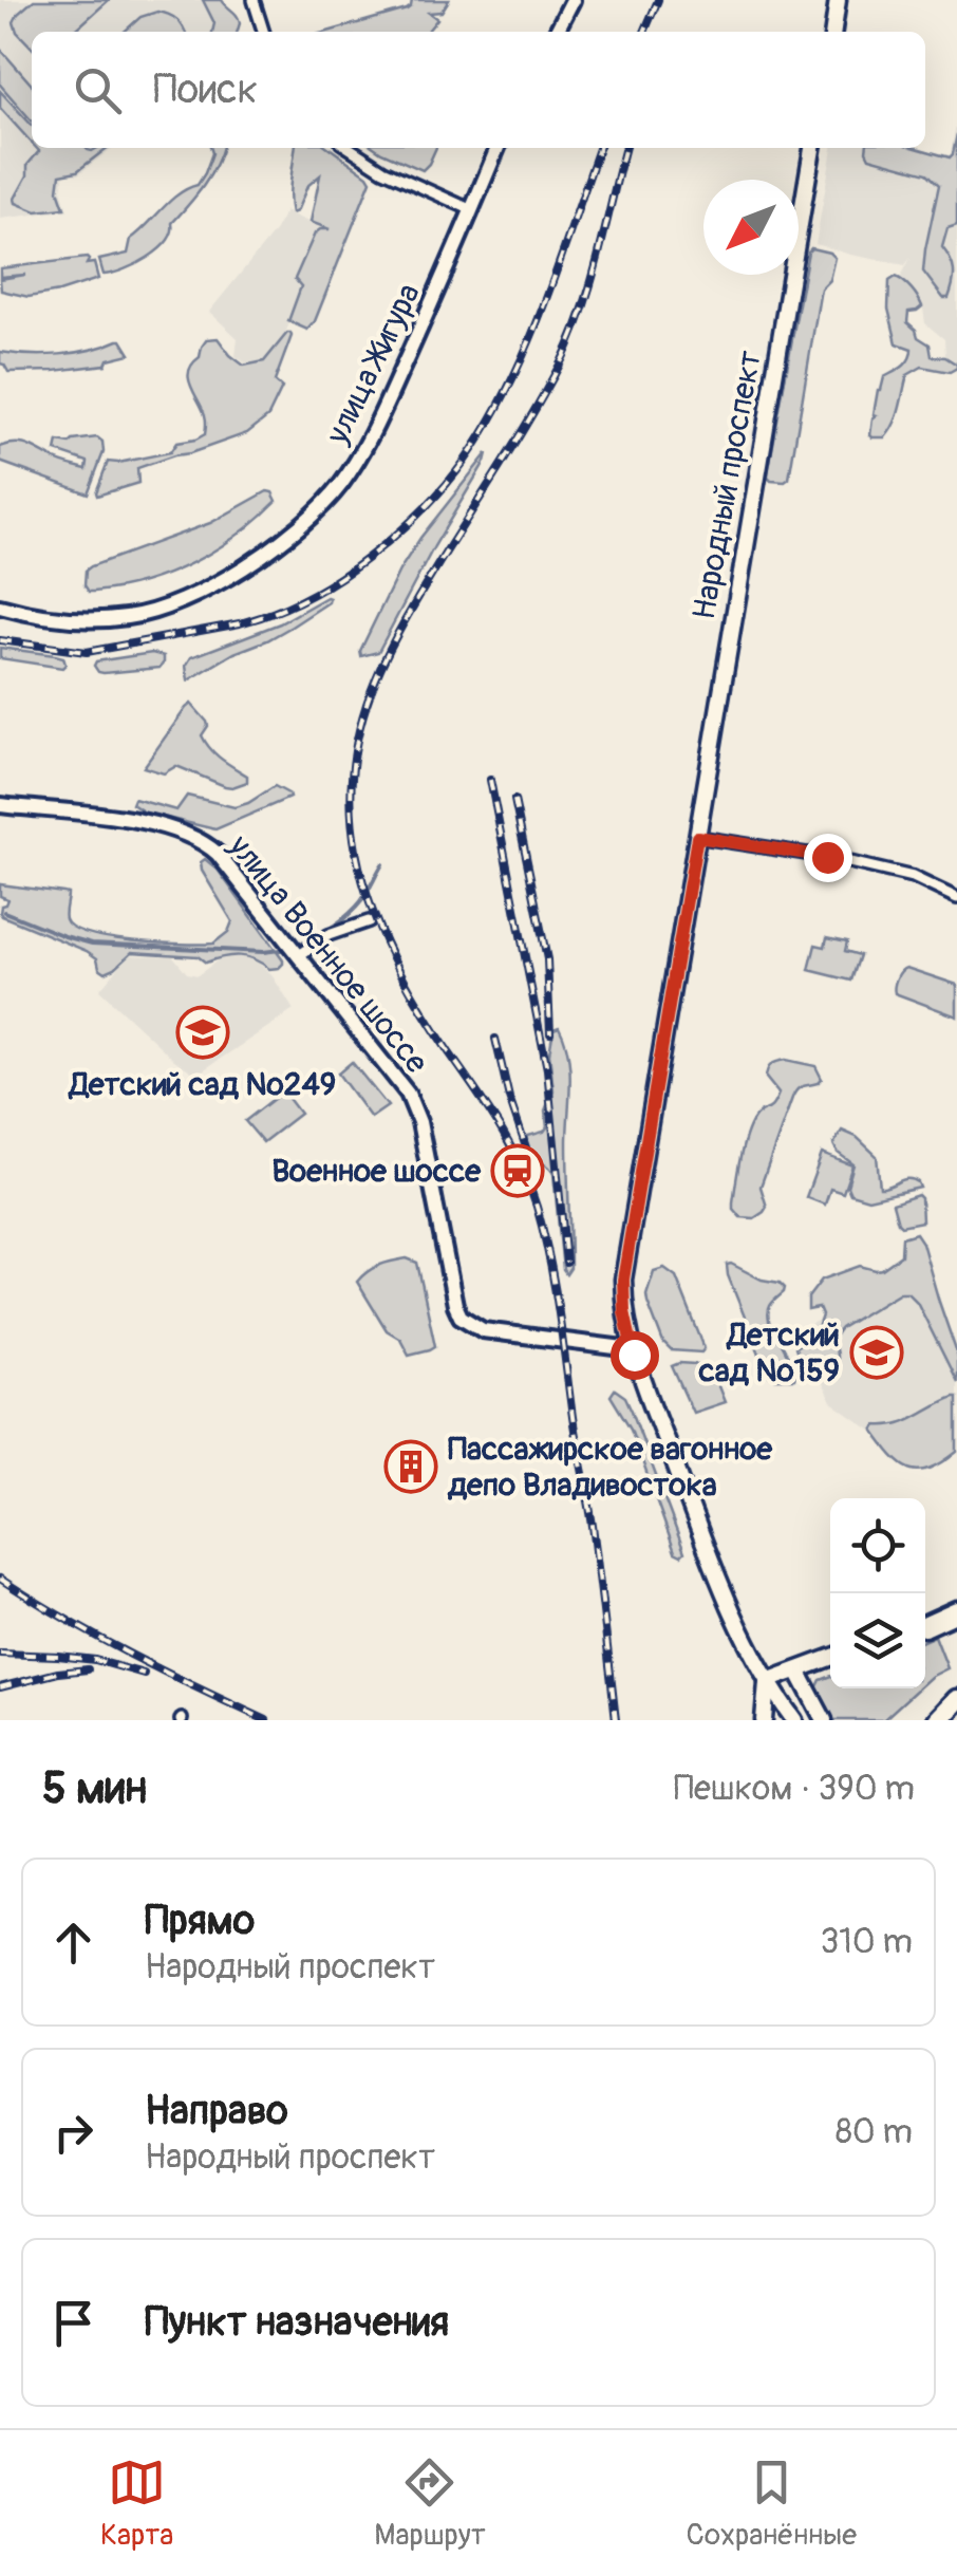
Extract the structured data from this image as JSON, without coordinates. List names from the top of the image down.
{
  "streets": {
    "main road": ["улица Жигура", "Народный проспект", "улица Военное шоссе"]
  },
  "crossings": [
    ["Народный проспект", "улица Военное шоссе"]
  ],
  "places": {
    "school or university": ["Детский сад №249", "Детский сад №159"],
    "station": ["Военное шоссе"],
    "building": ["Пассажирское вагонное депо Владивостока"]
  },
  "north": "bottom left",
  "page": {
    "search": "Поиск",
    "heading": ["5 мин", "Пешком · 390 m"],
    "list": [
      ["Прямо", "Народный проспект", "310 m"],
      ["Направо", "Народный проспект", "80 m"],
      "Пункт назначения"
    ],
    "nav": ["Карта", "Маршрут", "Сохранённые"]
  }
}
